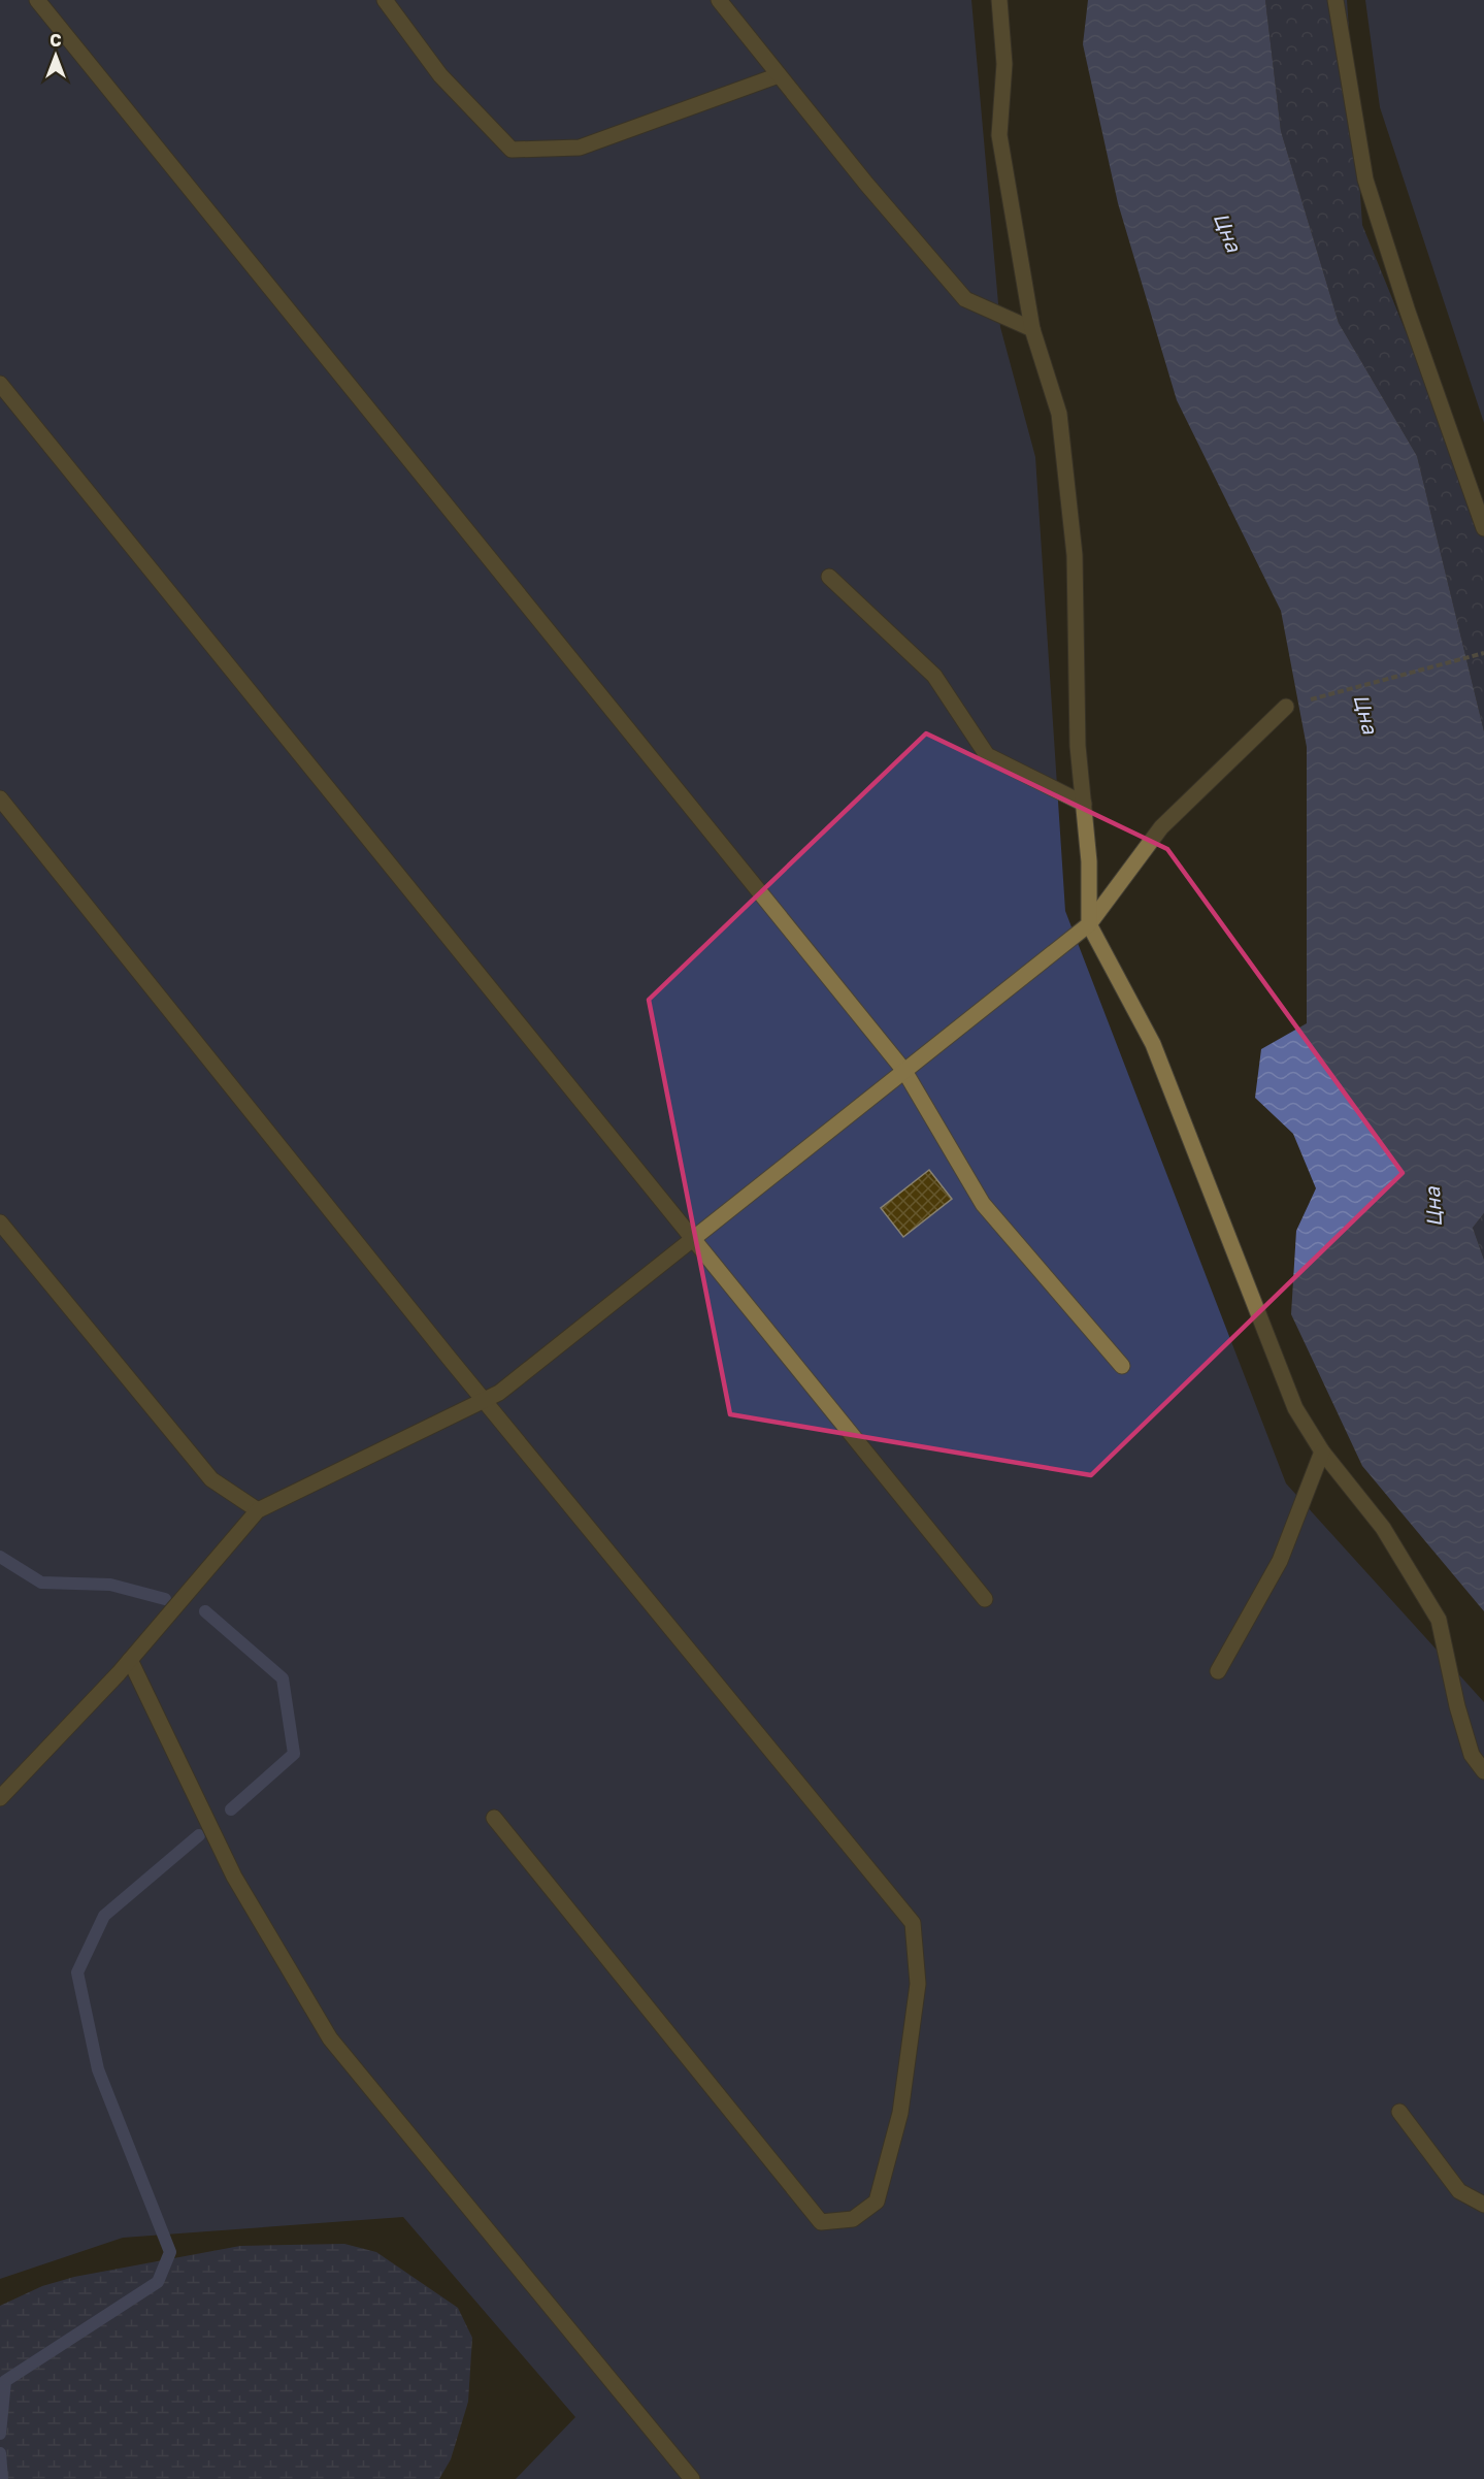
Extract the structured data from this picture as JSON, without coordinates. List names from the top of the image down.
{
  "water": ["Цна"],
  "north": "top"
}
